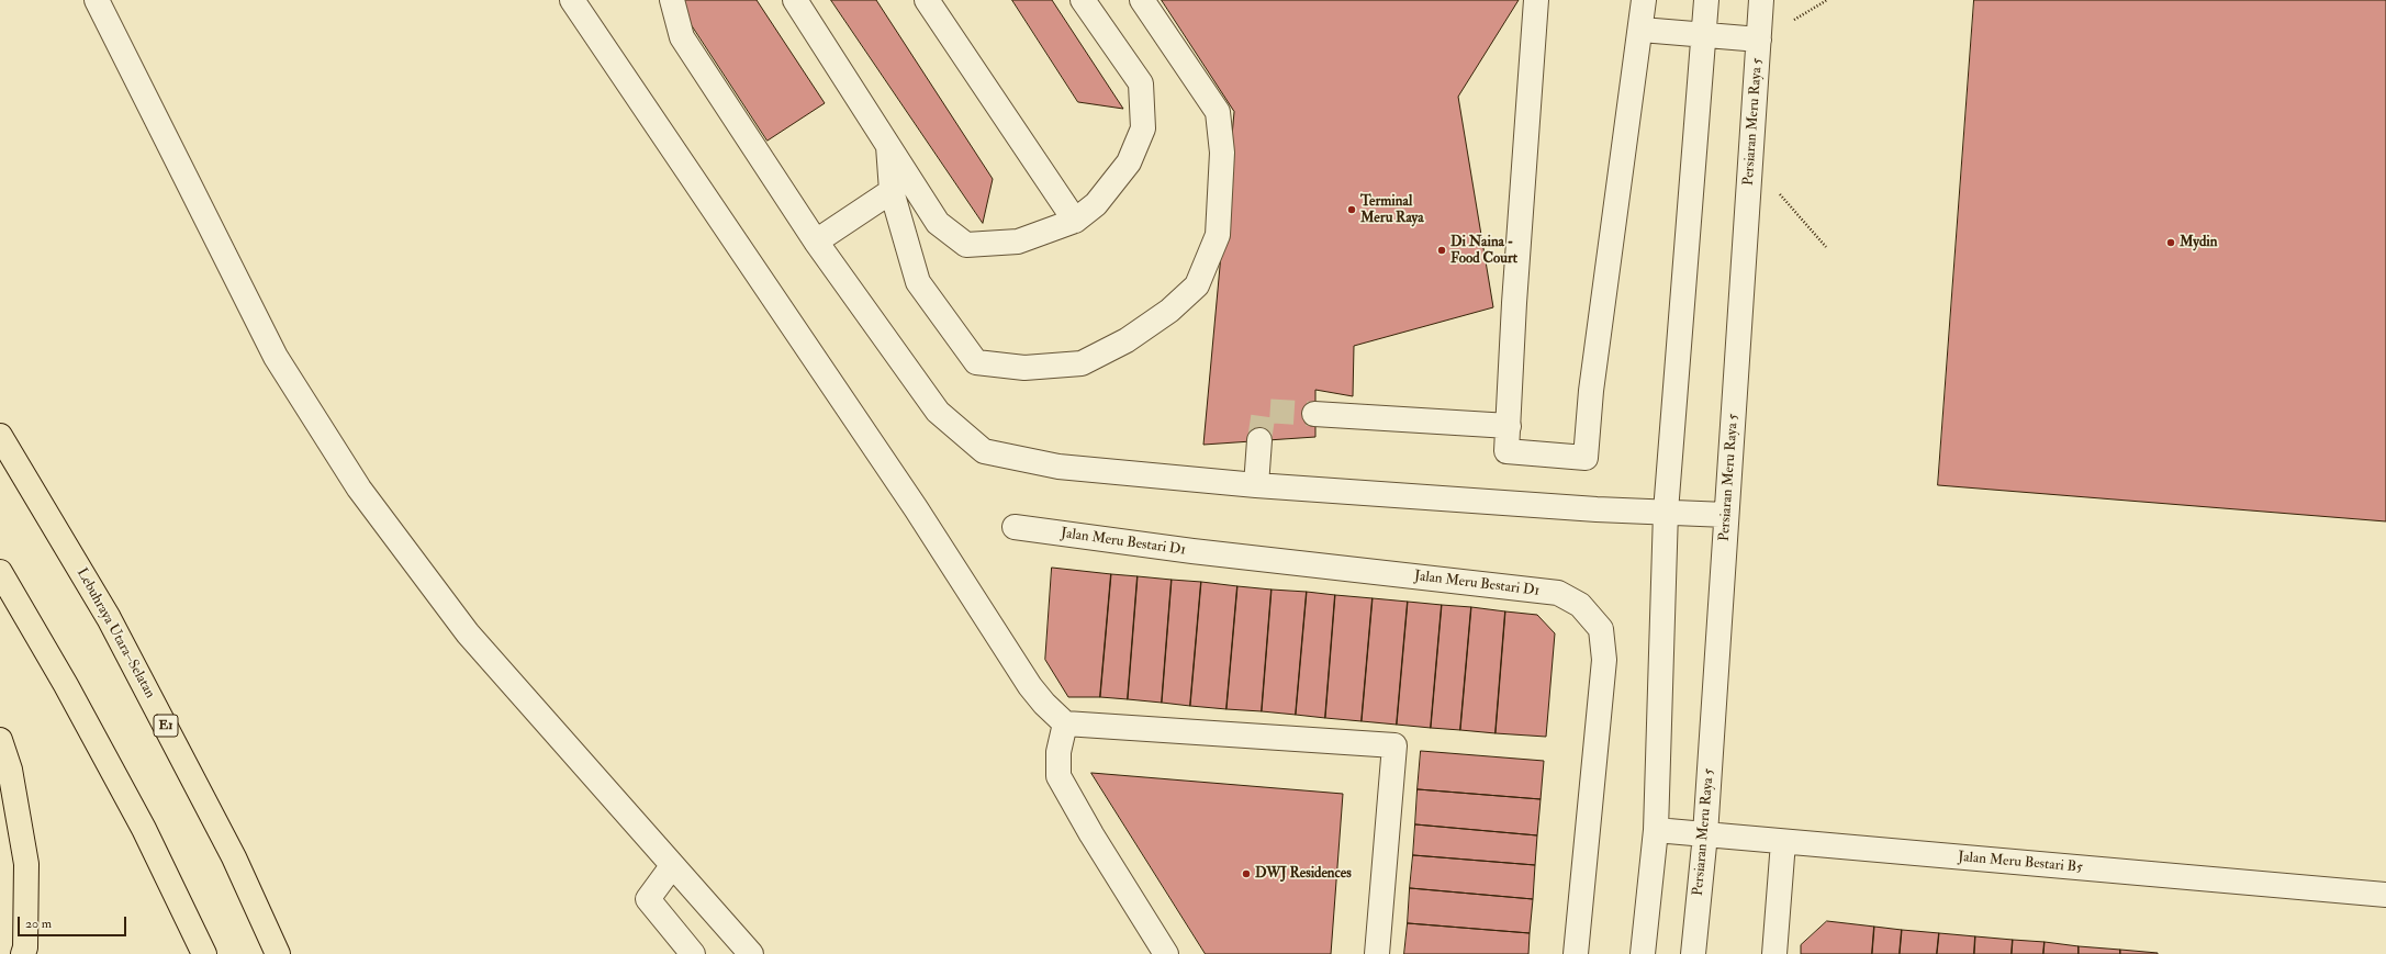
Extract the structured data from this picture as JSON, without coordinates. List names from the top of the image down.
{
  "streets": {
    "highway": ["Lebuhraya Utara–Selatan", "E1"],
    "street": ["Persiaran Meru Raya 5", "Jalan Meru Bestari D1", "Jalan Meru Bestari B5"]
  },
  "crossings": [
    ["Persiaran Meru Raya 5", "Jalan Meru Bestari B5"]
  ],
  "places": [
    "Terminal Meru Raya",
    "Mydin",
    "Di Naina - Food Court",
    "DWJ Residences"
  ],
  "scale_bar": "20 m"
}
